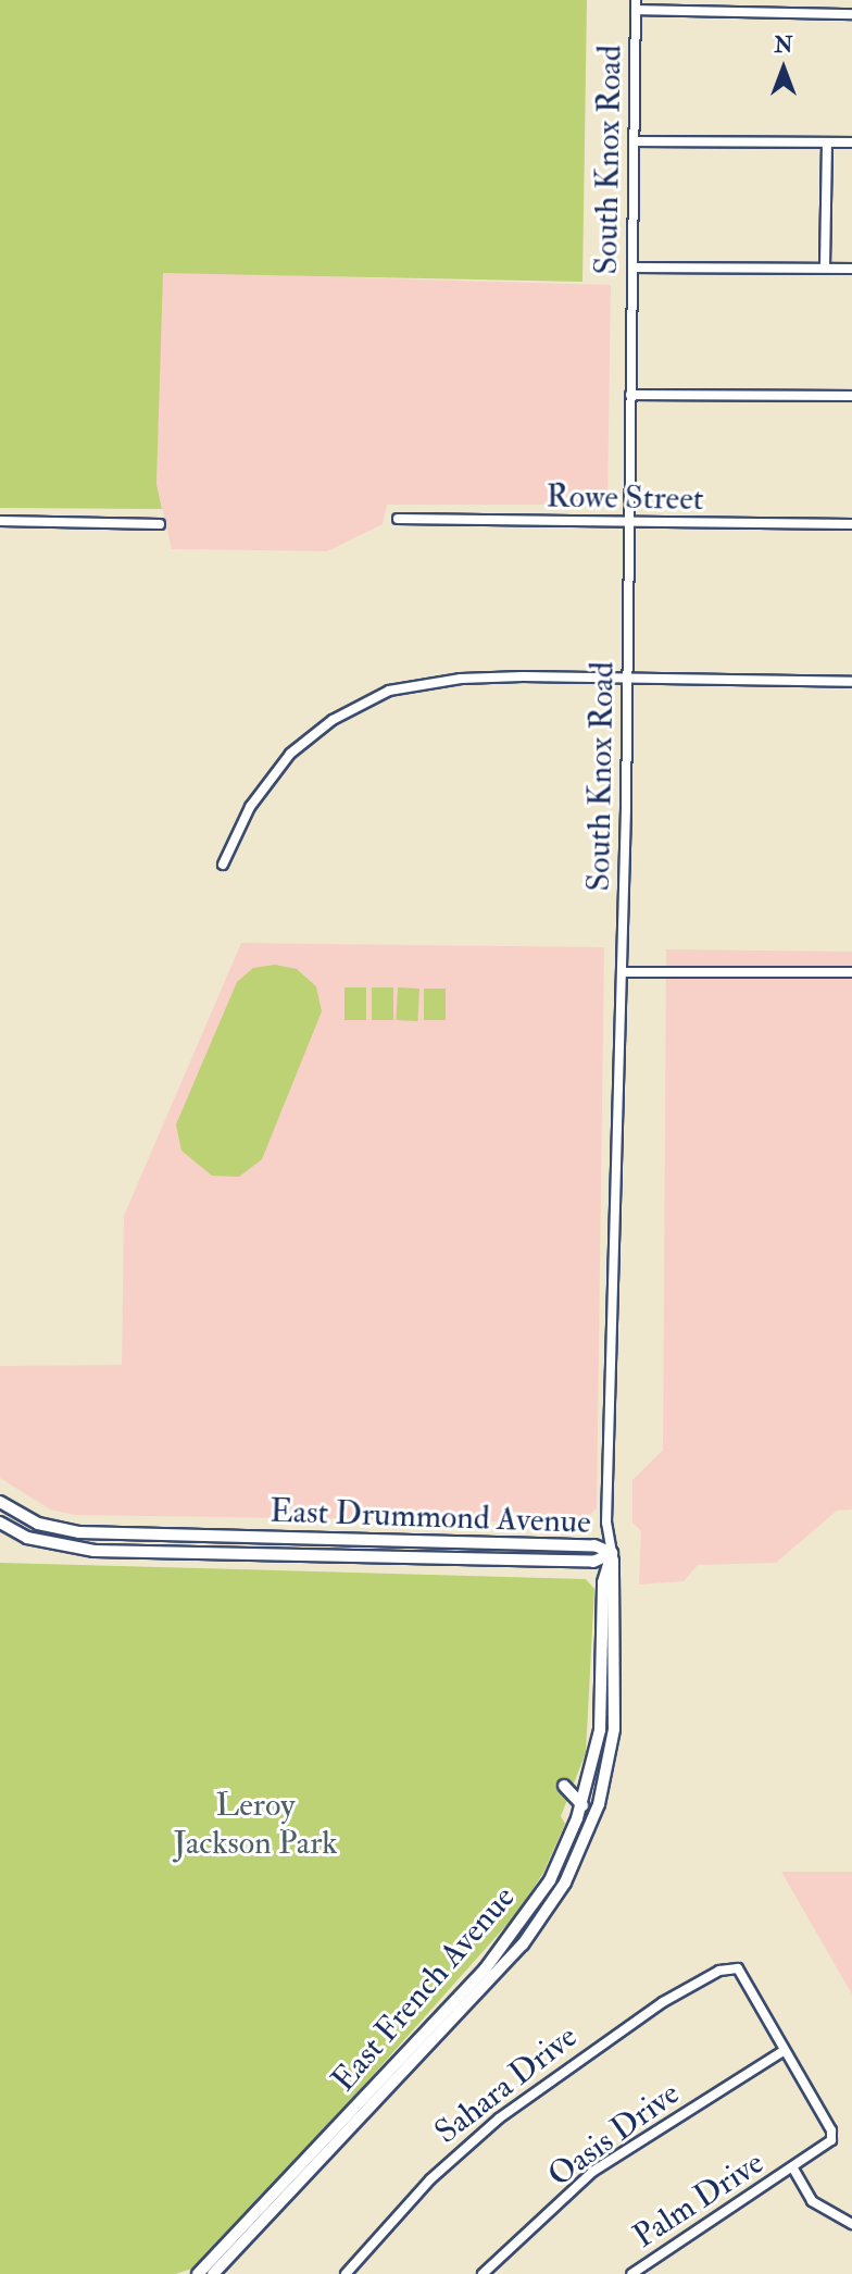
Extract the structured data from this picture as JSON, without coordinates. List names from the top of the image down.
{
  "streets": {
    "street": [
      "South Knox Road",
      "Rowe Street",
      "East Drummond Avenue",
      "East French Avenue",
      "Sahara Drive",
      "Oasis Drive",
      "Palm Drive"
    ]
  },
  "crossings": [
    ["South Knox Road", "Rowe Street"],
    ["South Knox Road", "East Drummond Avenue"],
    ["South Knox Road", "East French Avenue"],
    ["East Drummond Avenue", "East French Avenue"],
    ["Sahara Drive", "Oasis Drive"],
    ["Sahara Drive", "Palm Drive"],
    ["Oasis Drive", "Palm Drive"]
  ],
  "parks": ["Leroy Jackson Park"],
  "north": "top"
}
